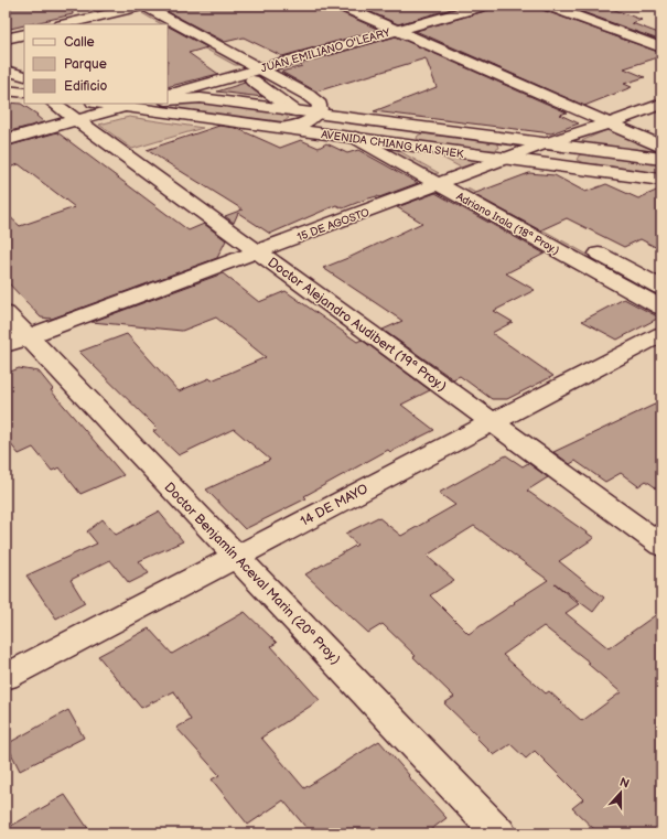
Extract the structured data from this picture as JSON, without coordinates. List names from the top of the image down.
{
  "streets": {
    "street": [
      "JUAN EMILIANO O'LEARY",
      "AVENIDA CHIANG KAI SHEK",
      "Adriano Irala (18ª Proy.)",
      "15 DE AGOSTO",
      "Doctor Alejandro Audibert (19ª Proy.)",
      "14 DE MAYO",
      "Doctor Benjamín Aceval Marin (20ª Proy.)"
    ]
  },
  "crossings": [
    ["AVENIDA CHIANG KAI SHEK", "Adriano Irala (18ª Proy.)"],
    ["AVENIDA CHIANG KAI SHEK", "15 DE AGOSTO"],
    ["Adriano Irala (18ª Proy.)", "15 DE AGOSTO"],
    ["15 DE AGOSTO", "Doctor Alejandro Audibert (19ª Proy.)"],
    ["15 DE AGOSTO", "Doctor Benjamín Aceval Marin (20ª Proy.)"],
    ["Doctor Alejandro Audibert (19ª Proy.)", "14 DE MAYO"],
    ["14 DE MAYO", "Doctor Benjamín Aceval Marin (20ª Proy.)"]
  ],
  "legend": ["Calle", "Parque", "Edificio"],
  "north": "top"
}
